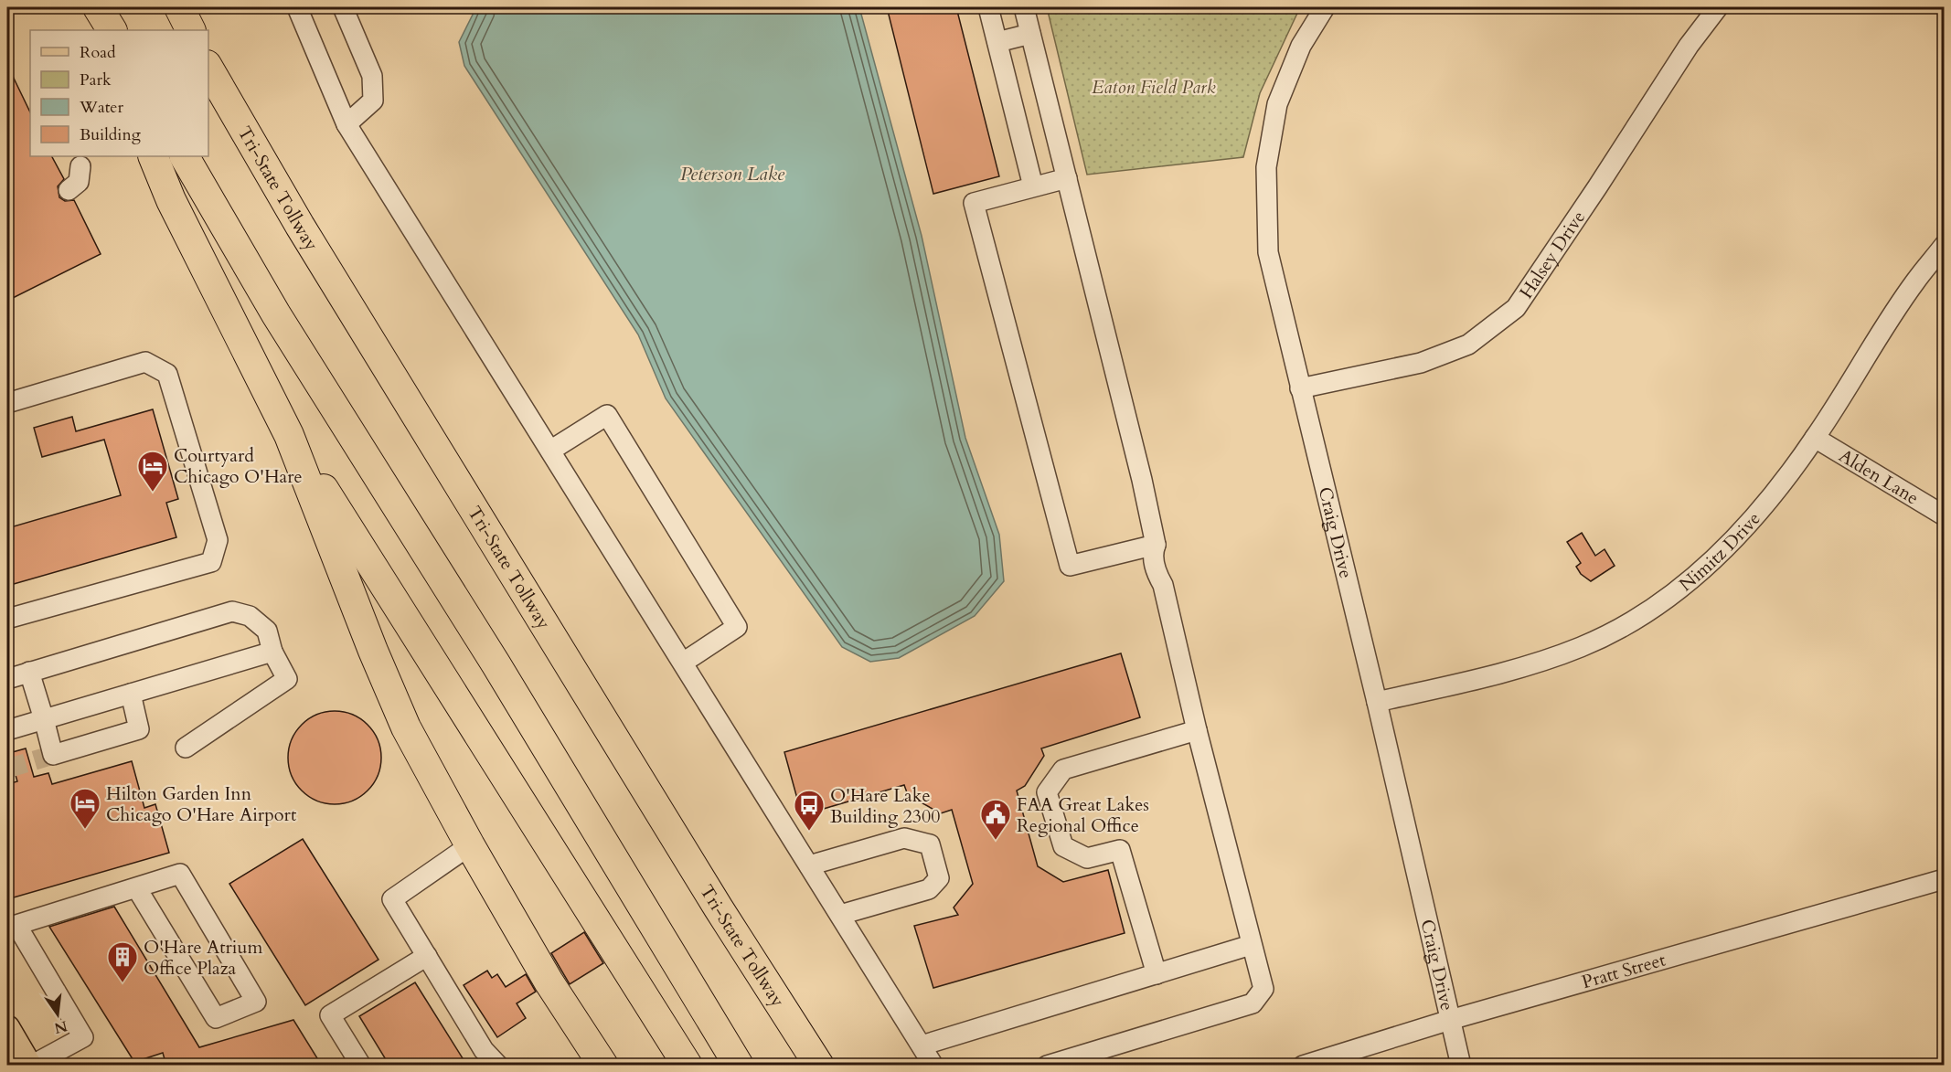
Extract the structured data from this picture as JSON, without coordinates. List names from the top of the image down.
{
  "streets": {
    "highway": ["Tri-State Tollway"],
    "street": [
      "Halsey Drive",
      "Alden Lane",
      "Craig Drive",
      "Nimitz Drive",
      "Pratt Street"
    ]
  },
  "crossings": [
    ["Halsey Drive", "Craig Drive"],
    ["Alden Lane", "Nimitz Drive"],
    ["Craig Drive", "Nimitz Drive"],
    ["Craig Drive", "Pratt Street"]
  ],
  "water": ["Peterson Lake"],
  "parks": ["Eaton Field Park"],
  "places": {
    "hotel": ["Courtyard Chicago O'Hare", "Hilton Garden Inn Chicago O'Hare Airport"],
    "bus stop": ["O'Hare Lake Building 2300"],
    "public building": ["FAA Great Lakes Regional Office"],
    "building": ["O'Hare Atrium Office Plaza"]
  },
  "legend": [
    "Road",
    "Park",
    "Water",
    "Building"
  ],
  "north": "bottom"
}
